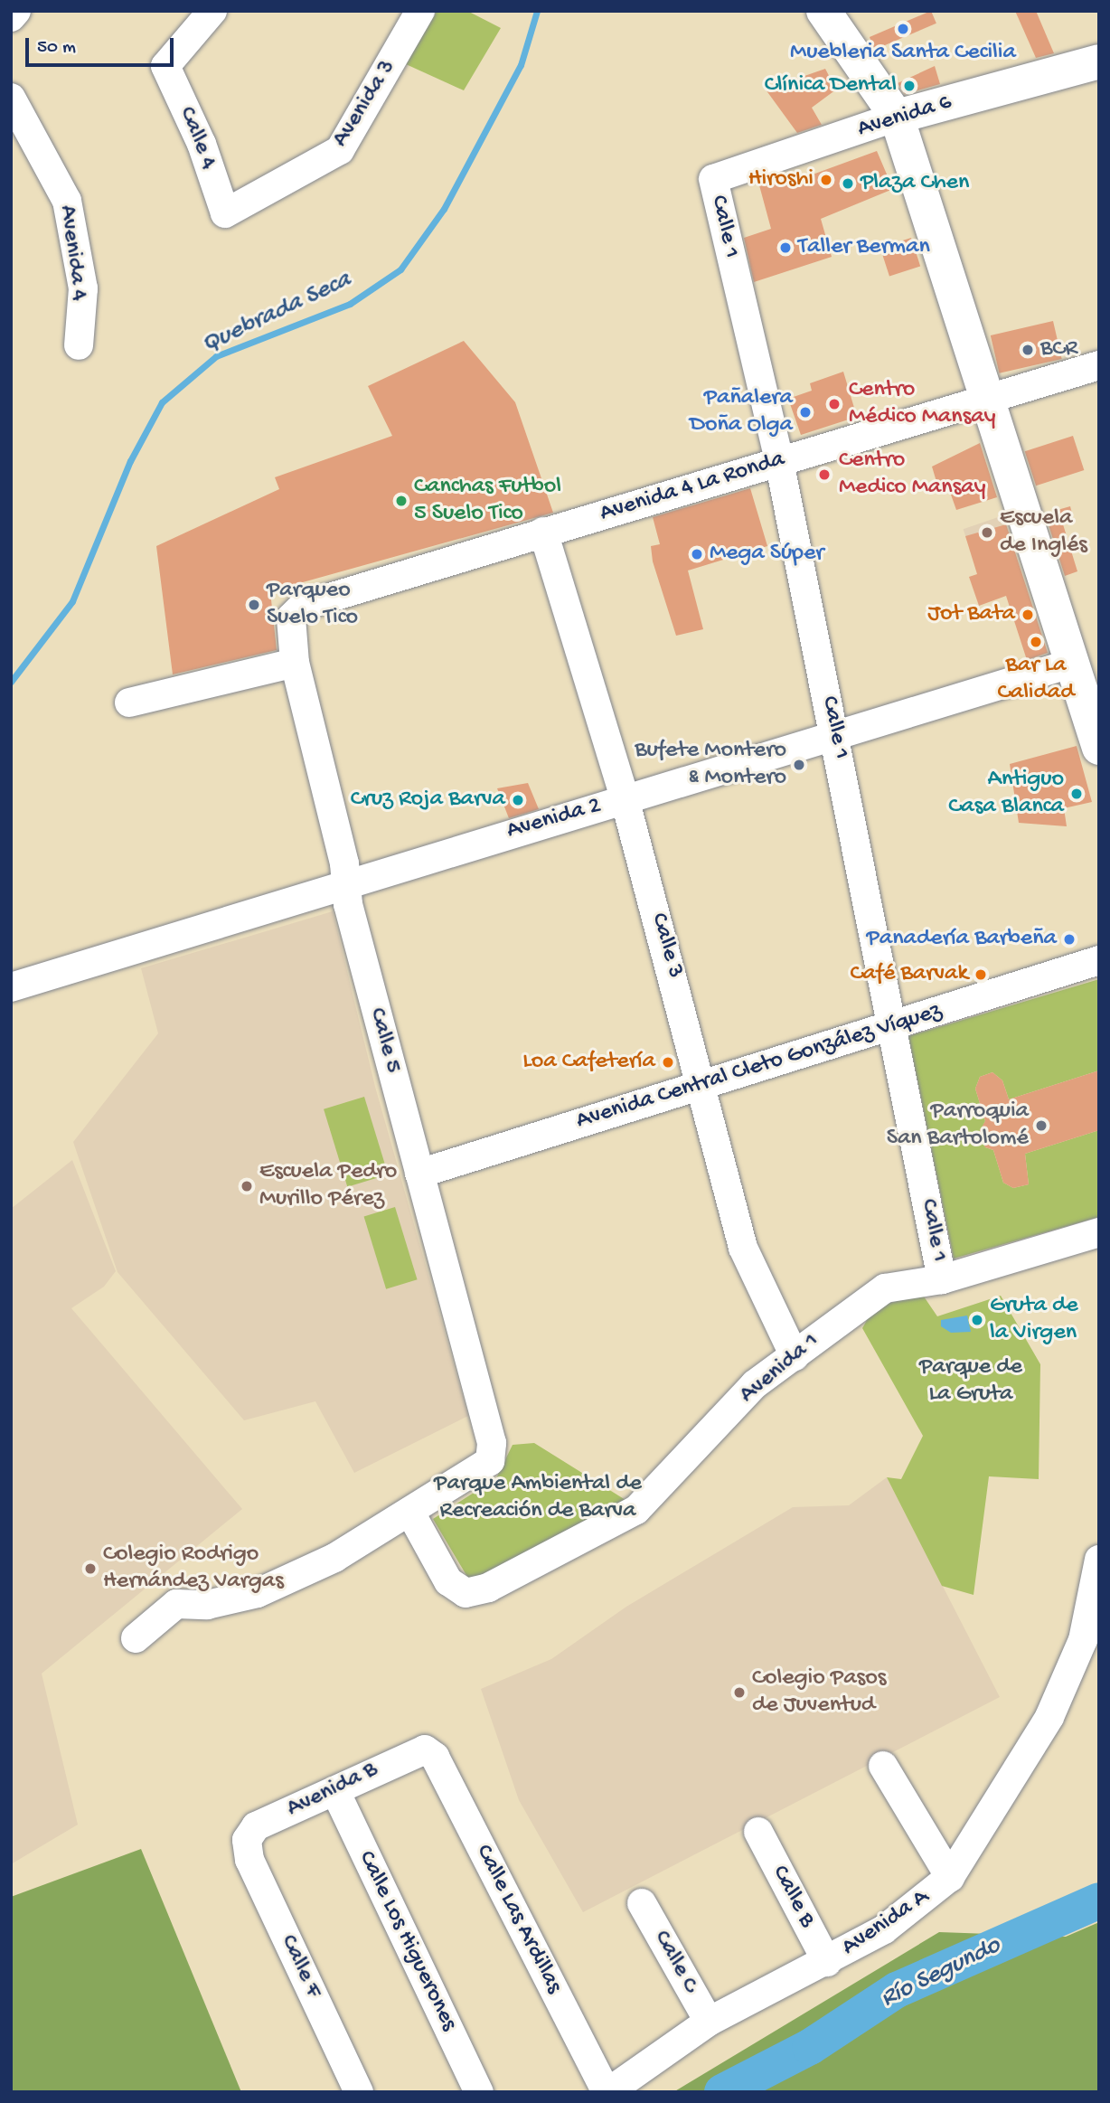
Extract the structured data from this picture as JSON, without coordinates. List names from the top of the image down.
{
  "streets": {
    "main road": ["Avenida 6"],
    "street": [
      "Avenida 3",
      "Calle 4",
      "Calle 1",
      "Avenida 4",
      "Avenida 4 La Ronda",
      "Avenida 2",
      "Calle 3",
      "Calle 5",
      "Avenida Central Cleto González Víquez",
      "Avenida 1",
      "Avenida B",
      "Calle B",
      "Calle Las Ardillas",
      "Avenida A",
      "Calle Los Higuerones",
      "Calle C",
      "Calle F"
    ]
  },
  "crossings": [
    ["Avenida 3", "Calle 4"],
    ["Avenida 6", "Calle 1"],
    ["Calle 1", "Avenida 4 La Ronda"],
    ["Calle 1", "Avenida 2"],
    ["Calle 1", "Avenida Central Cleto González Víquez"],
    ["Calle 1", "Avenida 1"],
    ["Avenida 4 La Ronda", "Calle 3"],
    ["Avenida 4 La Ronda", "Calle 5"],
    ["Avenida 2", "Calle 3"],
    ["Avenida 2", "Calle 5"],
    ["Calle 3", "Avenida Central Cleto González Víquez"],
    ["Calle 3", "Avenida 1"],
    ["Calle 5", "Avenida Central Cleto González Víquez"],
    ["Calle 5", "Avenida 1"],
    ["Avenida B", "Calle Las Ardillas"],
    ["Avenida B", "Calle Los Higuerones"],
    ["Avenida B", "Calle F"],
    ["Calle B", "Avenida A"],
    ["Calle Las Ardillas", "Avenida A"],
    ["Avenida A", "Calle C"]
  ],
  "water": ["Quebrada Seca", "Río Segundo"],
  "parks": ["Parque de La Gruta", "Parque Ambiental de Recreación de Barva"],
  "places": [
    "Muebleria Santa Cecilia",
    "Clínica Dental",
    "Hiroshi",
    "Plaza Chen",
    "Taller Berman",
    "BCR",
    "Centro Médico Mansay",
    "Pañalera Doña Olga",
    "Centro Medico Mansay",
    "Canchas Futbol 5 Suelo Tico",
    "Escuela de Inglés",
    "Mega Súper",
    "Parqueo Suelo Tico",
    "Jot Bata",
    "Bar La Calidad",
    "Bufete Montero & Montero",
    "Antiguo Casa Blanca",
    "Cruz Roja Barva",
    "Panadería Barbeña",
    "Café Barvak",
    "Loa Cafetería",
    "Parroquia San Bartolomé",
    "Escuela Pedro Murillo Pérez",
    "Gruta de la Virgen",
    "Colegio Rodrigo Hernández Vargas",
    "Colegio Pasos de Juventud"
  ],
  "scale_bar": "50 m"
}
